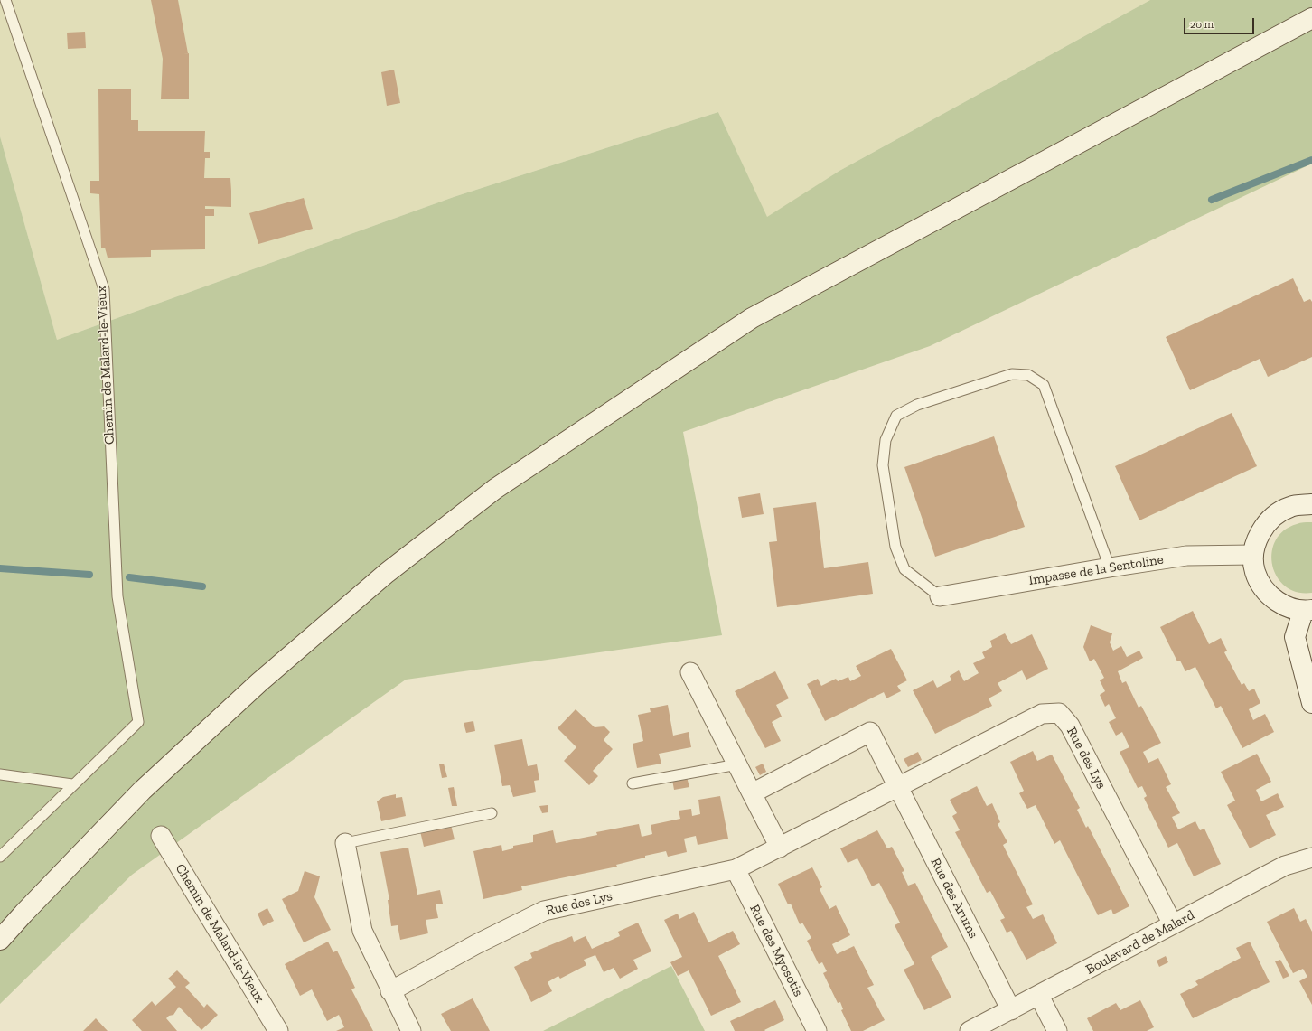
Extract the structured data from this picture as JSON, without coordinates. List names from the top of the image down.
{
  "streets": {
    "street": [
      "Chemin de Malard-le-Vieux",
      "Impasse de la Sentoline",
      "Rue des Lys",
      "Rue des Arums",
      "Boulevard de Malard",
      "Rue des Myosotis"
    ]
  },
  "crossings": [
    ["Rue des Lys", "Rue des Arums"],
    ["Rue des Lys", "Boulevard de Malard"],
    ["Rue des Lys", "Rue des Myosotis"],
    ["Rue des Arums", "Boulevard de Malard"]
  ],
  "scale_bar": "20 m"
}
